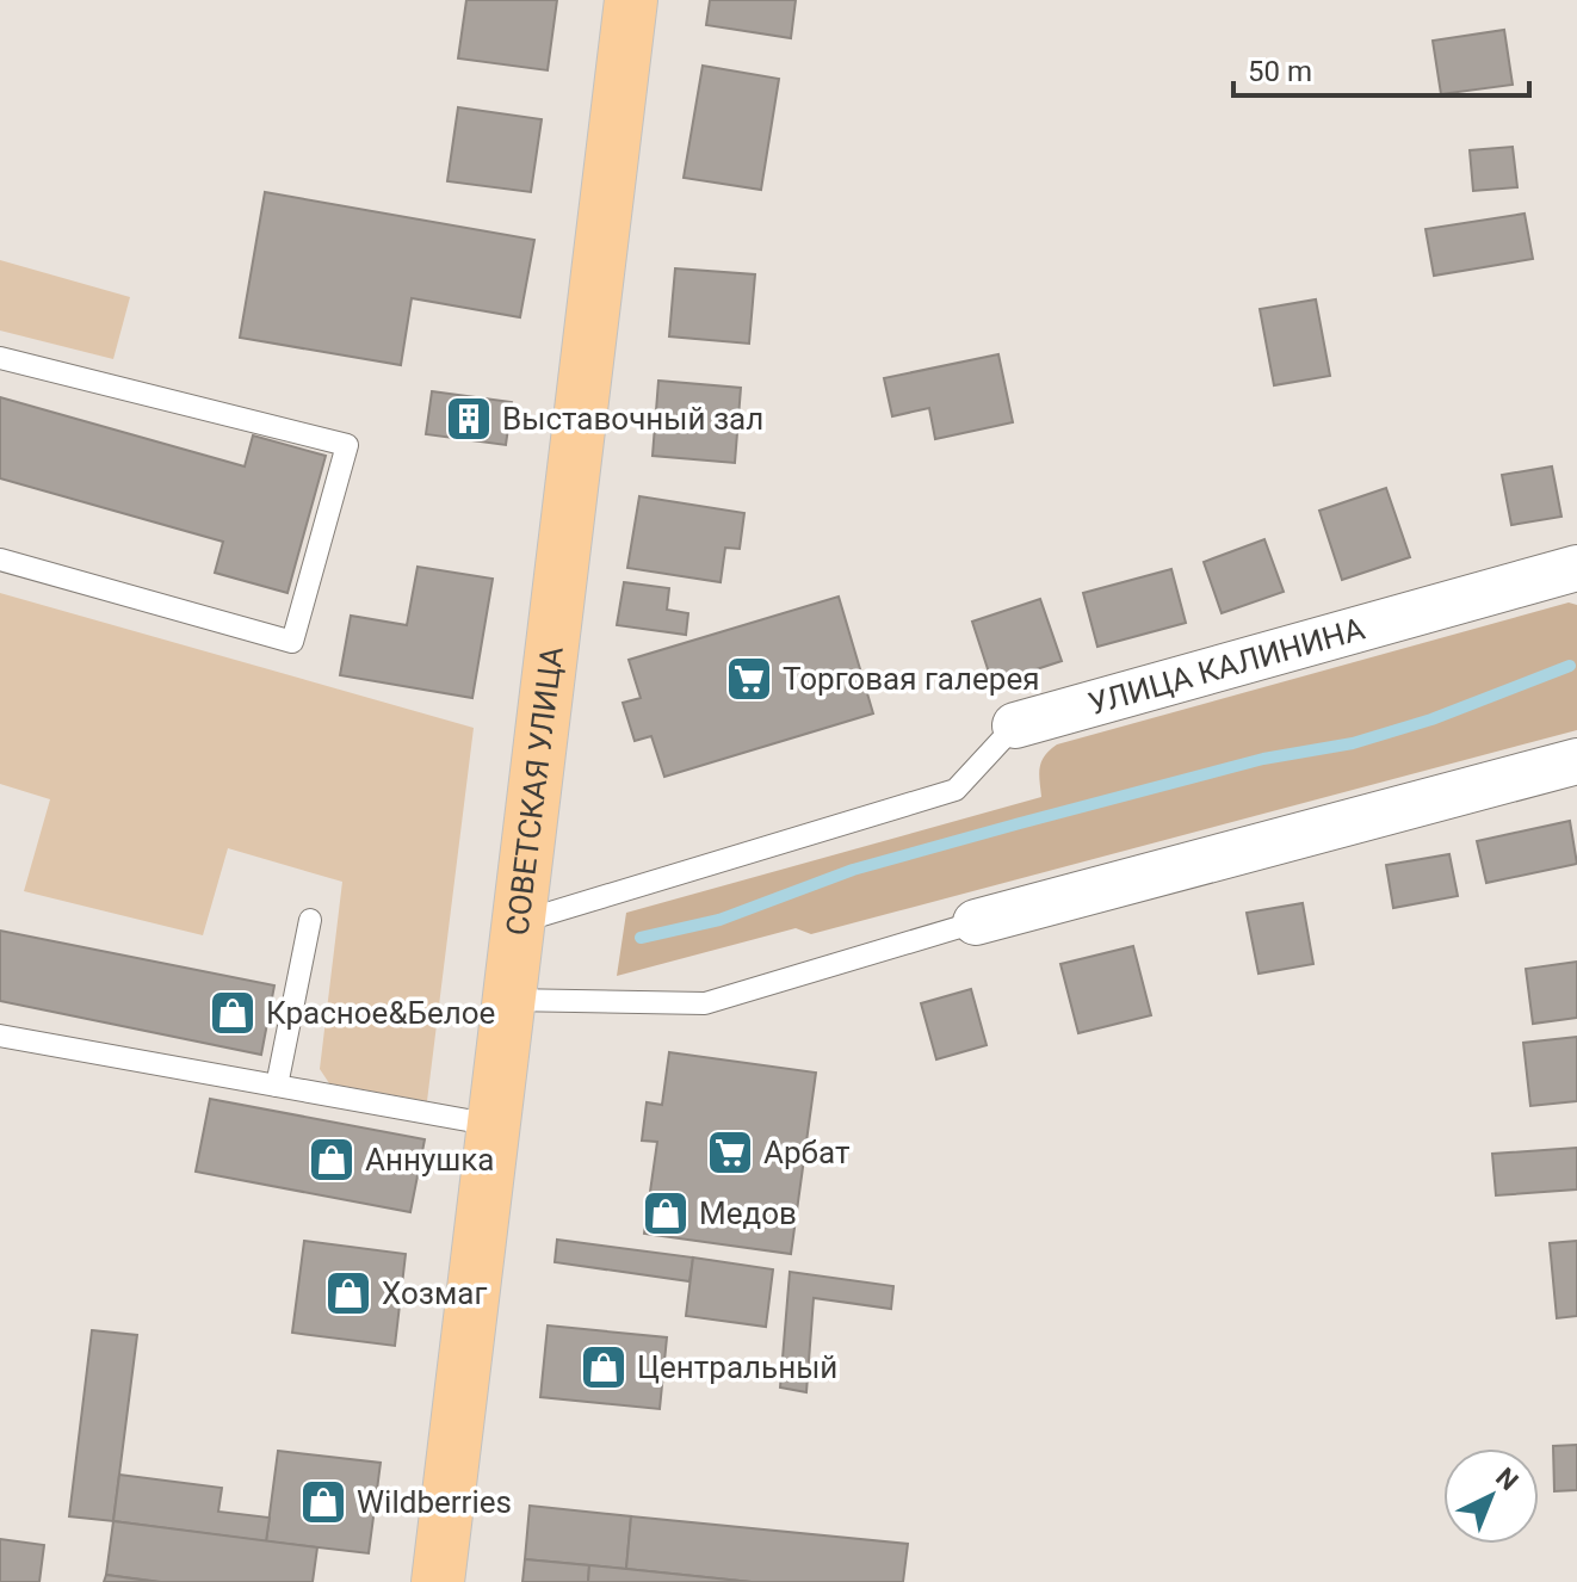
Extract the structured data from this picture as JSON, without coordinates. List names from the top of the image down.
{
  "streets": {
    "main road": ["СОВЕТСКАЯ УЛИЦА"],
    "street": ["УЛИЦА КАЛИНИНА"]
  },
  "crossings": [
    ["УЛИЦА КАЛИНИНА", "СОВЕТСКАЯ УЛИЦА"]
  ],
  "places": {
    "building": ["Выставочный зал"],
    "supermarket": ["Торговая галерея", "Арбат"],
    "shop": [
      "Красное&Белое",
      "Аннушка",
      "Медов",
      "Хозмаг",
      "Центральный",
      "Wildberries"
    ]
  },
  "scale_bar": "50 m",
  "north": "top right"
}
